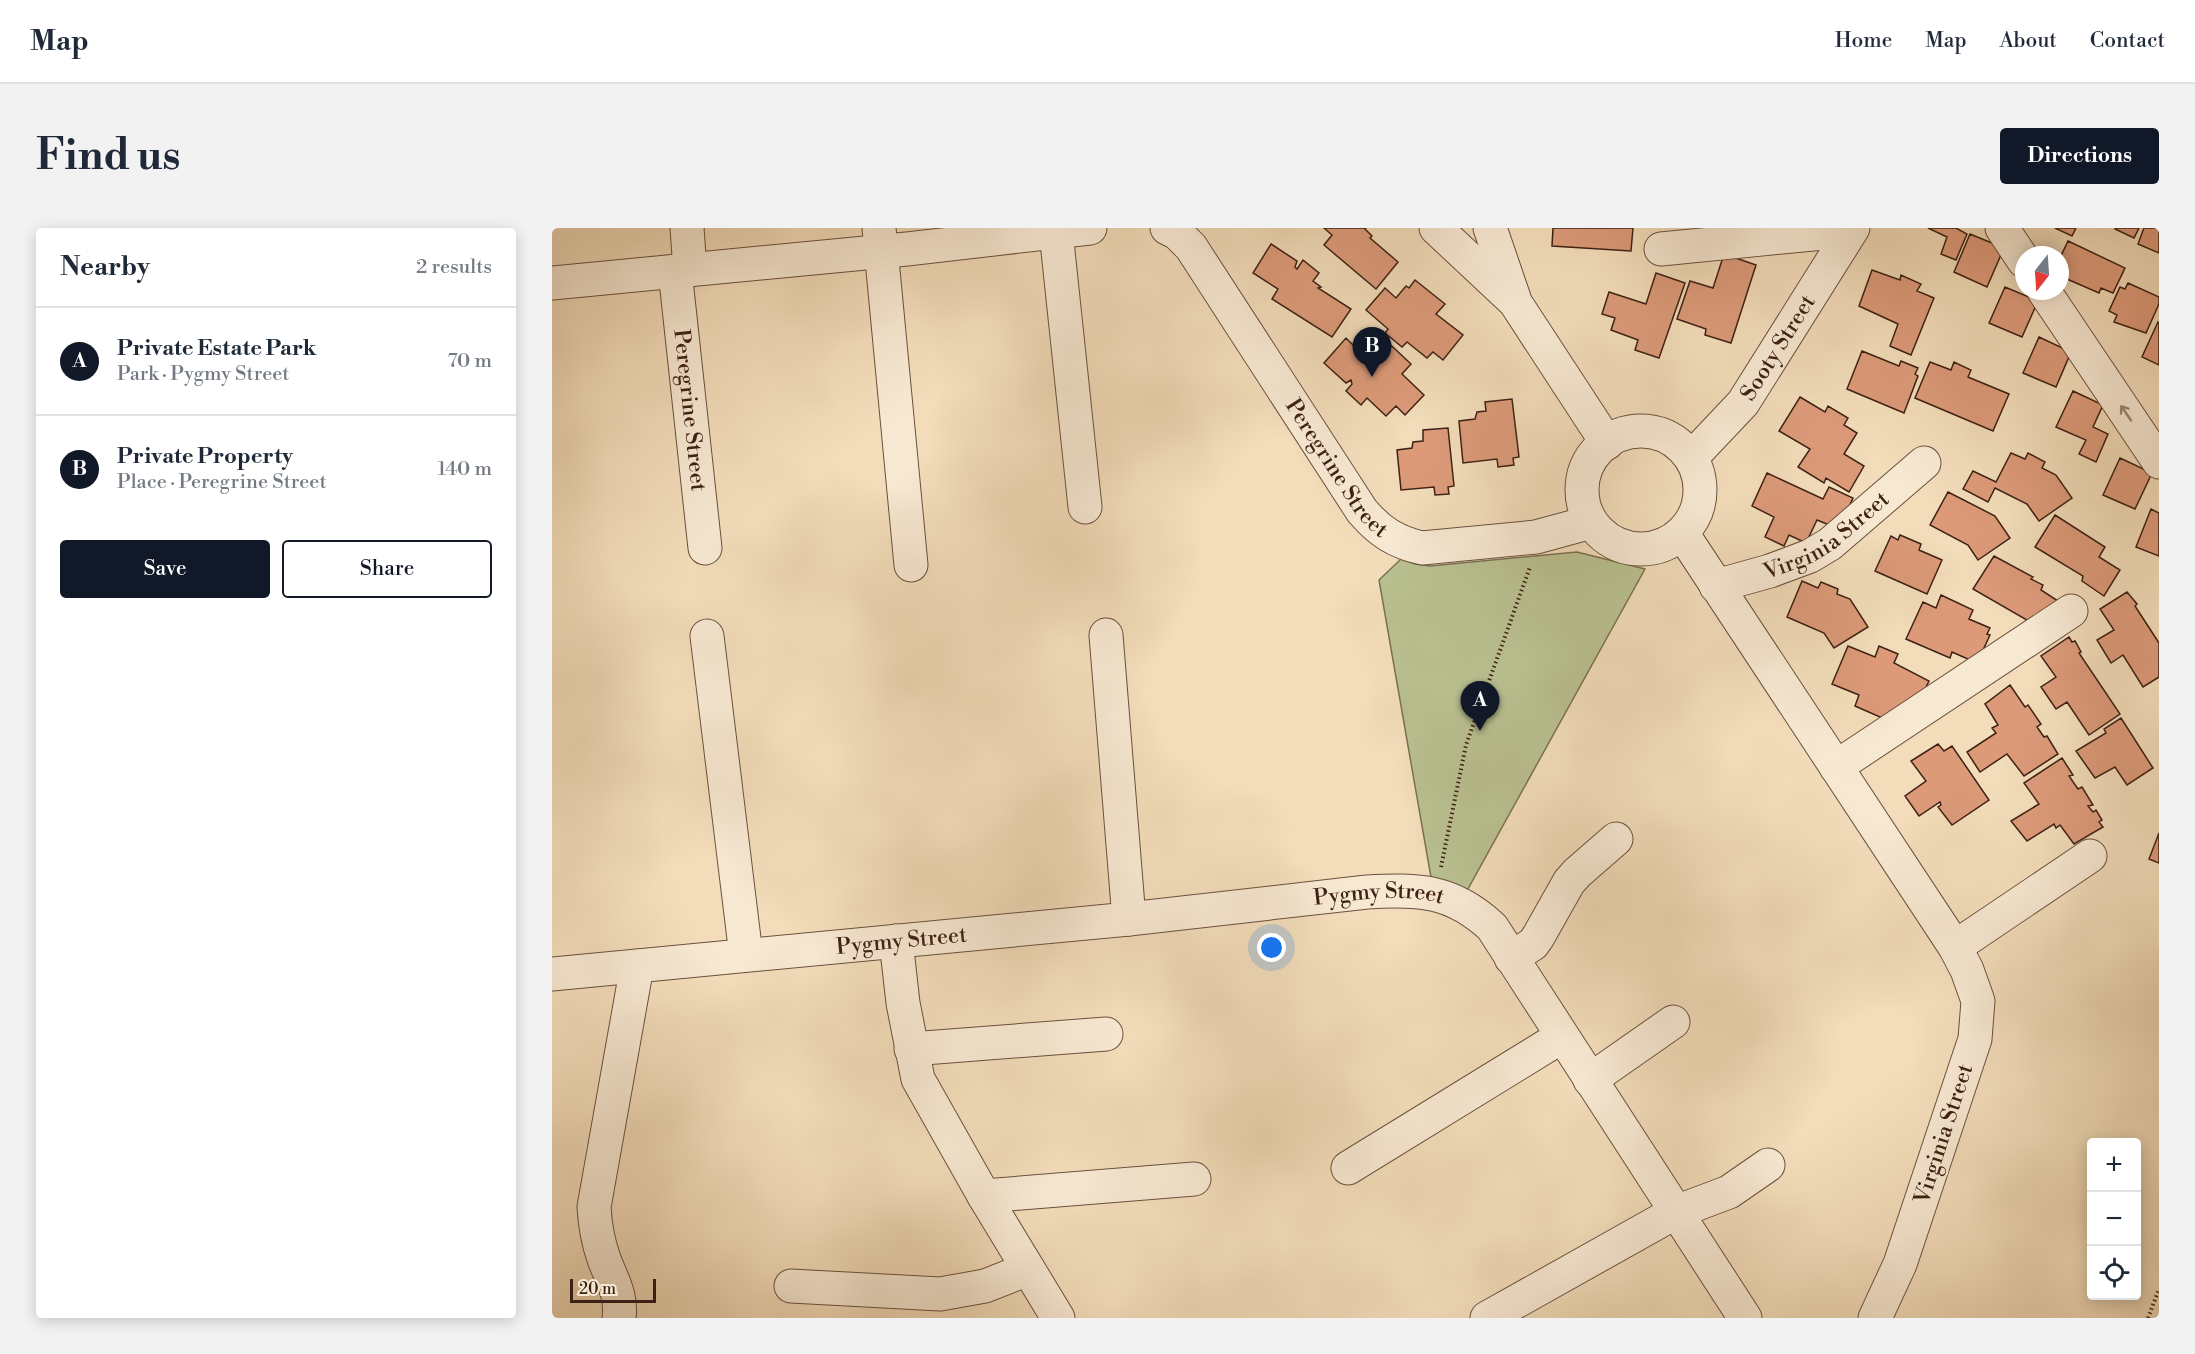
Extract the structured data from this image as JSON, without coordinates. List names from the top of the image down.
{
  "streets": {
    "street": [
      "Sooty Street",
      "Peregrine Street",
      "Virginia Street",
      "Pygmy Street"
    ]
  },
  "crossings": [
    ["Sooty Street", "Peregrine Street"],
    ["Sooty Street", "Virginia Street"],
    ["Peregrine Street", "Virginia Street"]
  ],
  "scale_bar": "20 m",
  "north": "bottom",
  "page": {
    "header": "Map",
    "nav": [
      "Home",
      "Map",
      "About",
      "Contact"
    ],
    "buttons": [
      "Directions",
      ["Save", "Share"]
    ],
    "title": "Find us",
    "heading": ["Nearby", "2 results"],
    "list": [
      {
        "mark": "A",
        "name": "Private Estate Park",
        "note": "Park · Pygmy Street",
        "value": "70 m"
      },
      {
        "mark": "B",
        "name": "Private Property",
        "note": "Place · Peregrine Street",
        "value": "140 m"
      }
    ],
    "pins": ["B", "A"],
    "map_buttons": ["+", "−"],
    "scale": "20 m"
  }
}
